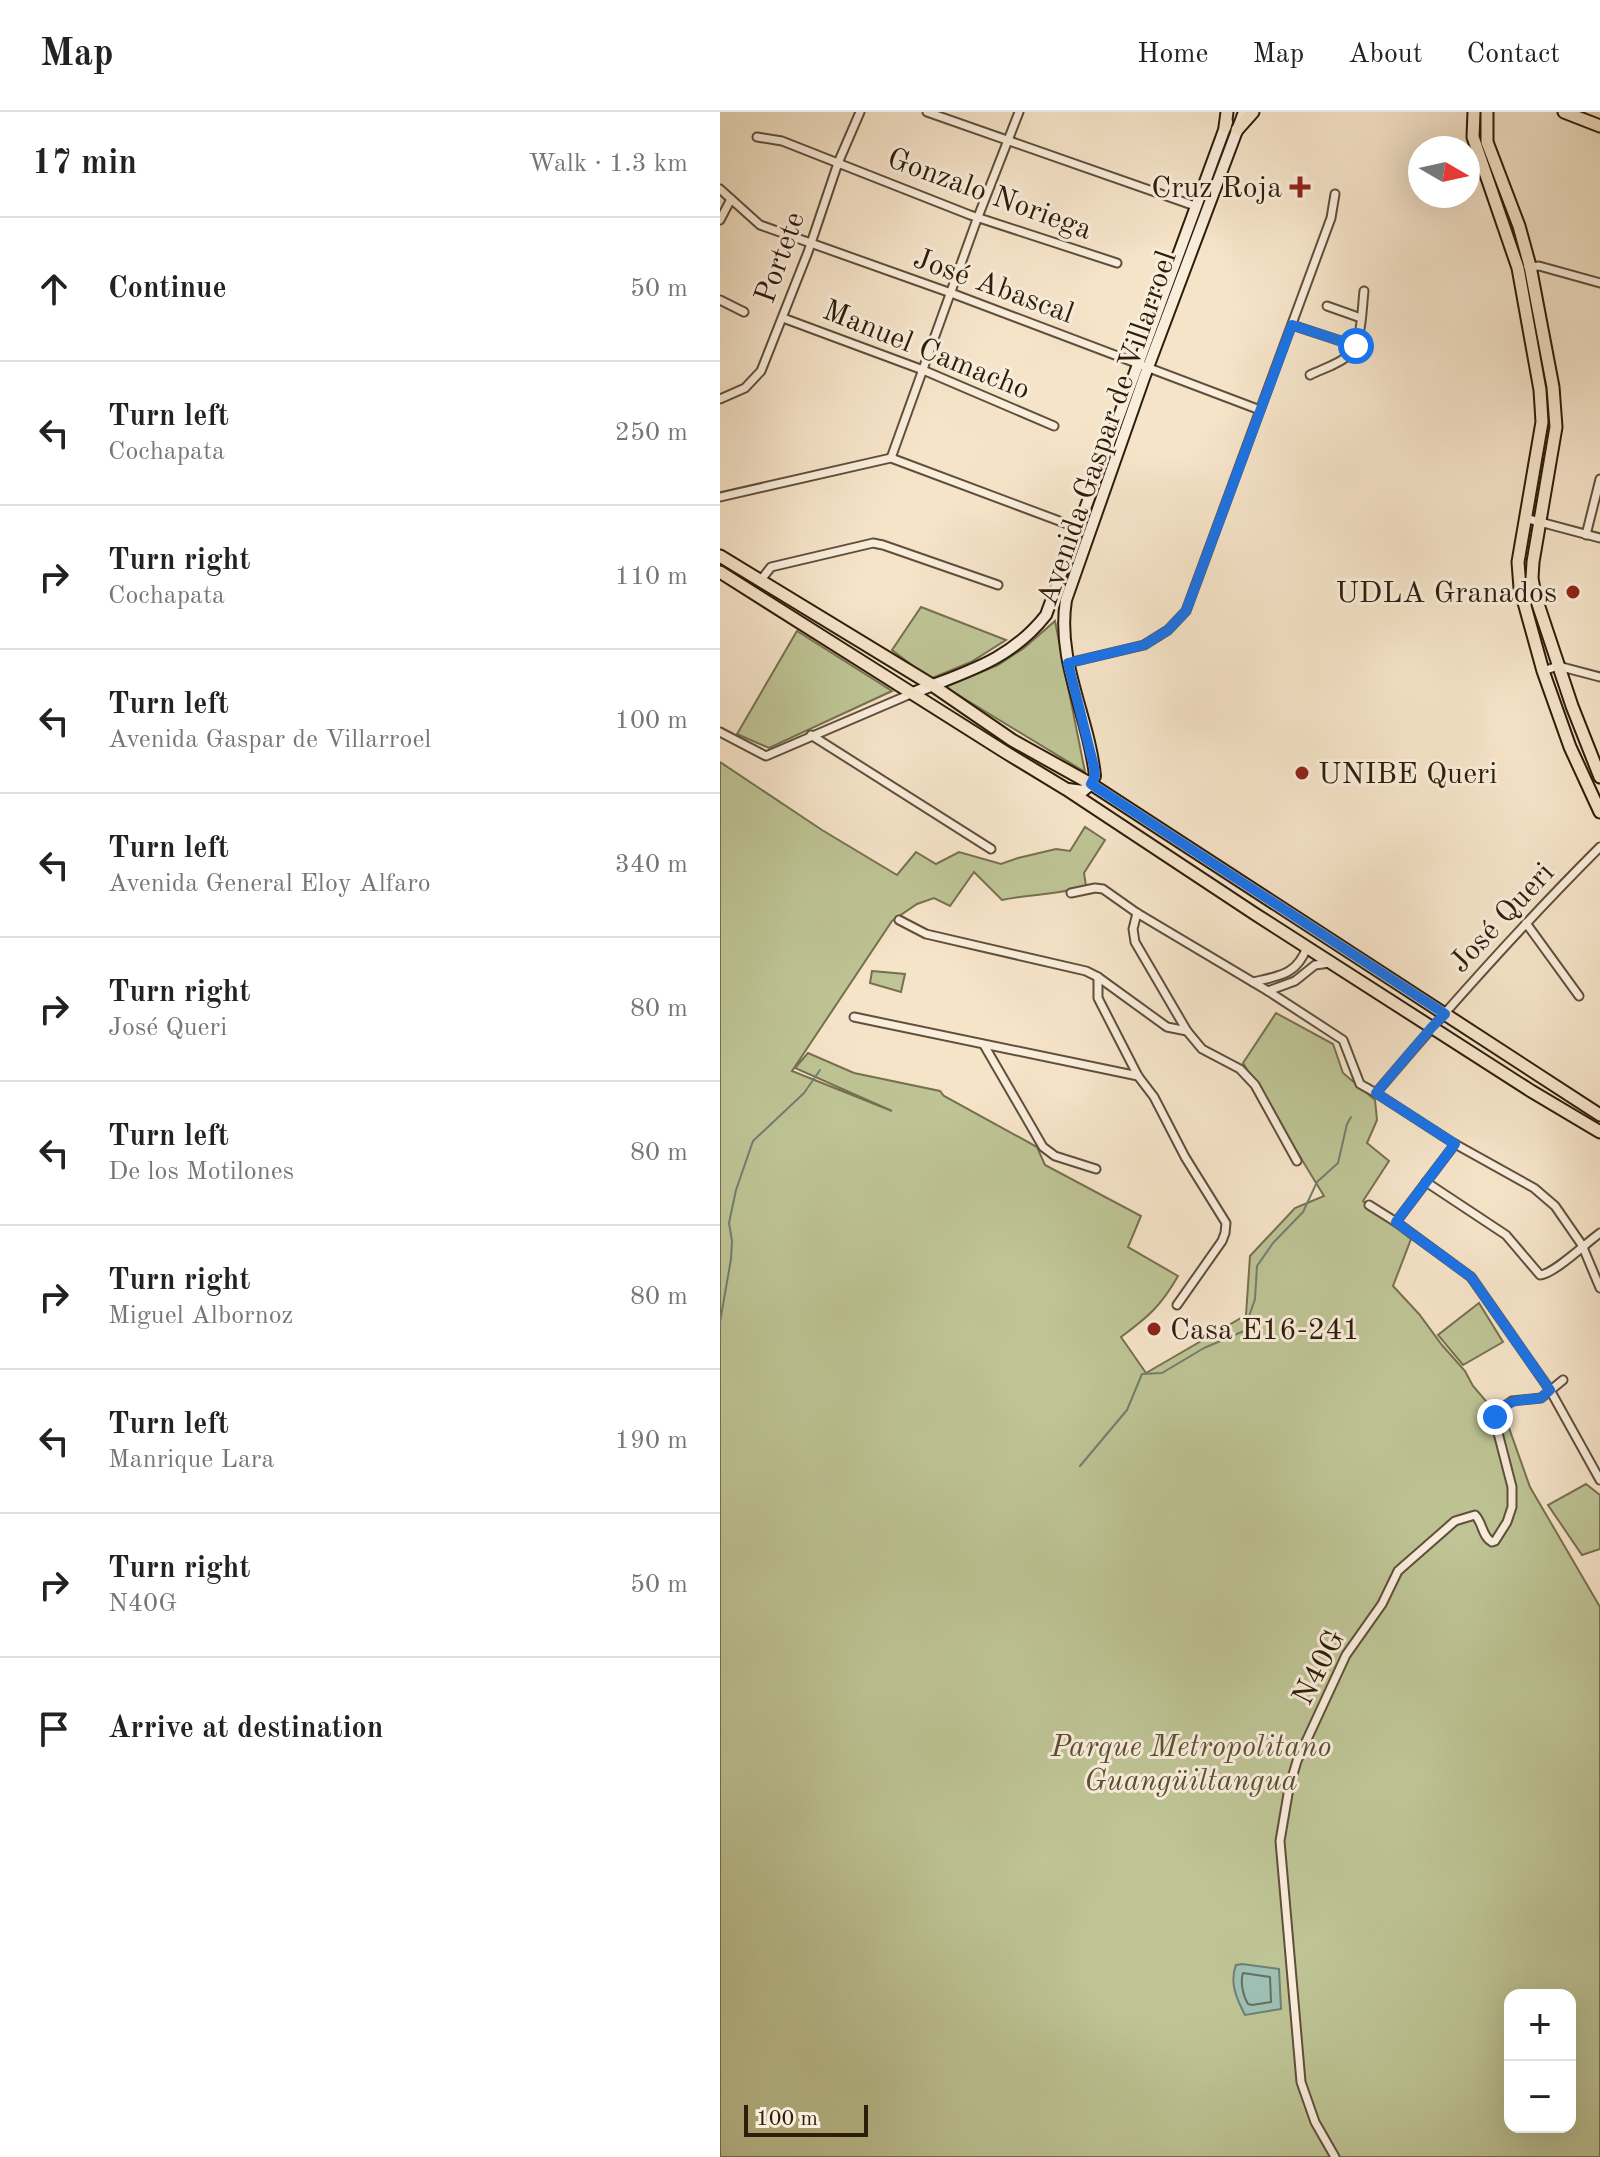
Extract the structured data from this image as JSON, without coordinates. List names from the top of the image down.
{
  "streets": {
    "main road": ["Avenida Gaspar de Villarroel"],
    "street": [
      "Gonzalo Noriega",
      "Portete",
      "José Abascal",
      "Manuel Camacho",
      "José Queri",
      "N40G"
    ]
  },
  "crossings": [
    ["Gonzalo Noriega", "Portete"],
    ["Portete", "José Abascal"],
    ["Portete", "Manuel Camacho"],
    ["José Abascal", "Avenida Gaspar de Villarroel"]
  ],
  "parks": ["Parque Metropolitano Guangüiltangua"],
  "places": {
    "health": ["Cruz Roja"],
    "other": ["UDLA Granados", "UNIBE Queri", "Casa E16-241"]
  },
  "scale_bar": "100 m",
  "north": "right",
  "page": {
    "header": "Map",
    "nav": [
      "Home",
      "Map",
      "About",
      "Contact"
    ],
    "heading": ["17 min", "Walk · 1.3 km"],
    "list": [
      ["Continue", "50 m"],
      ["Turn left", "Cochapata", "250 m"],
      ["Turn right", "Cochapata", "110 m"],
      ["Turn left", "Avenida Gaspar de Villarroel", "100 m"],
      ["Turn left", "Avenida General Eloy Alfaro", "340 m"],
      ["Turn right", "José Queri", "80 m"],
      ["Turn left", "De los Motilones", "80 m"],
      ["Turn right", "Miguel Albornoz", "80 m"],
      ["Turn left", "Manrique Lara", "190 m"],
      ["Turn right", "N40G", "50 m"],
      "Arrive at destination"
    ],
    "map_buttons": ["+", "−"],
    "scale": "100 m"
  }
}
